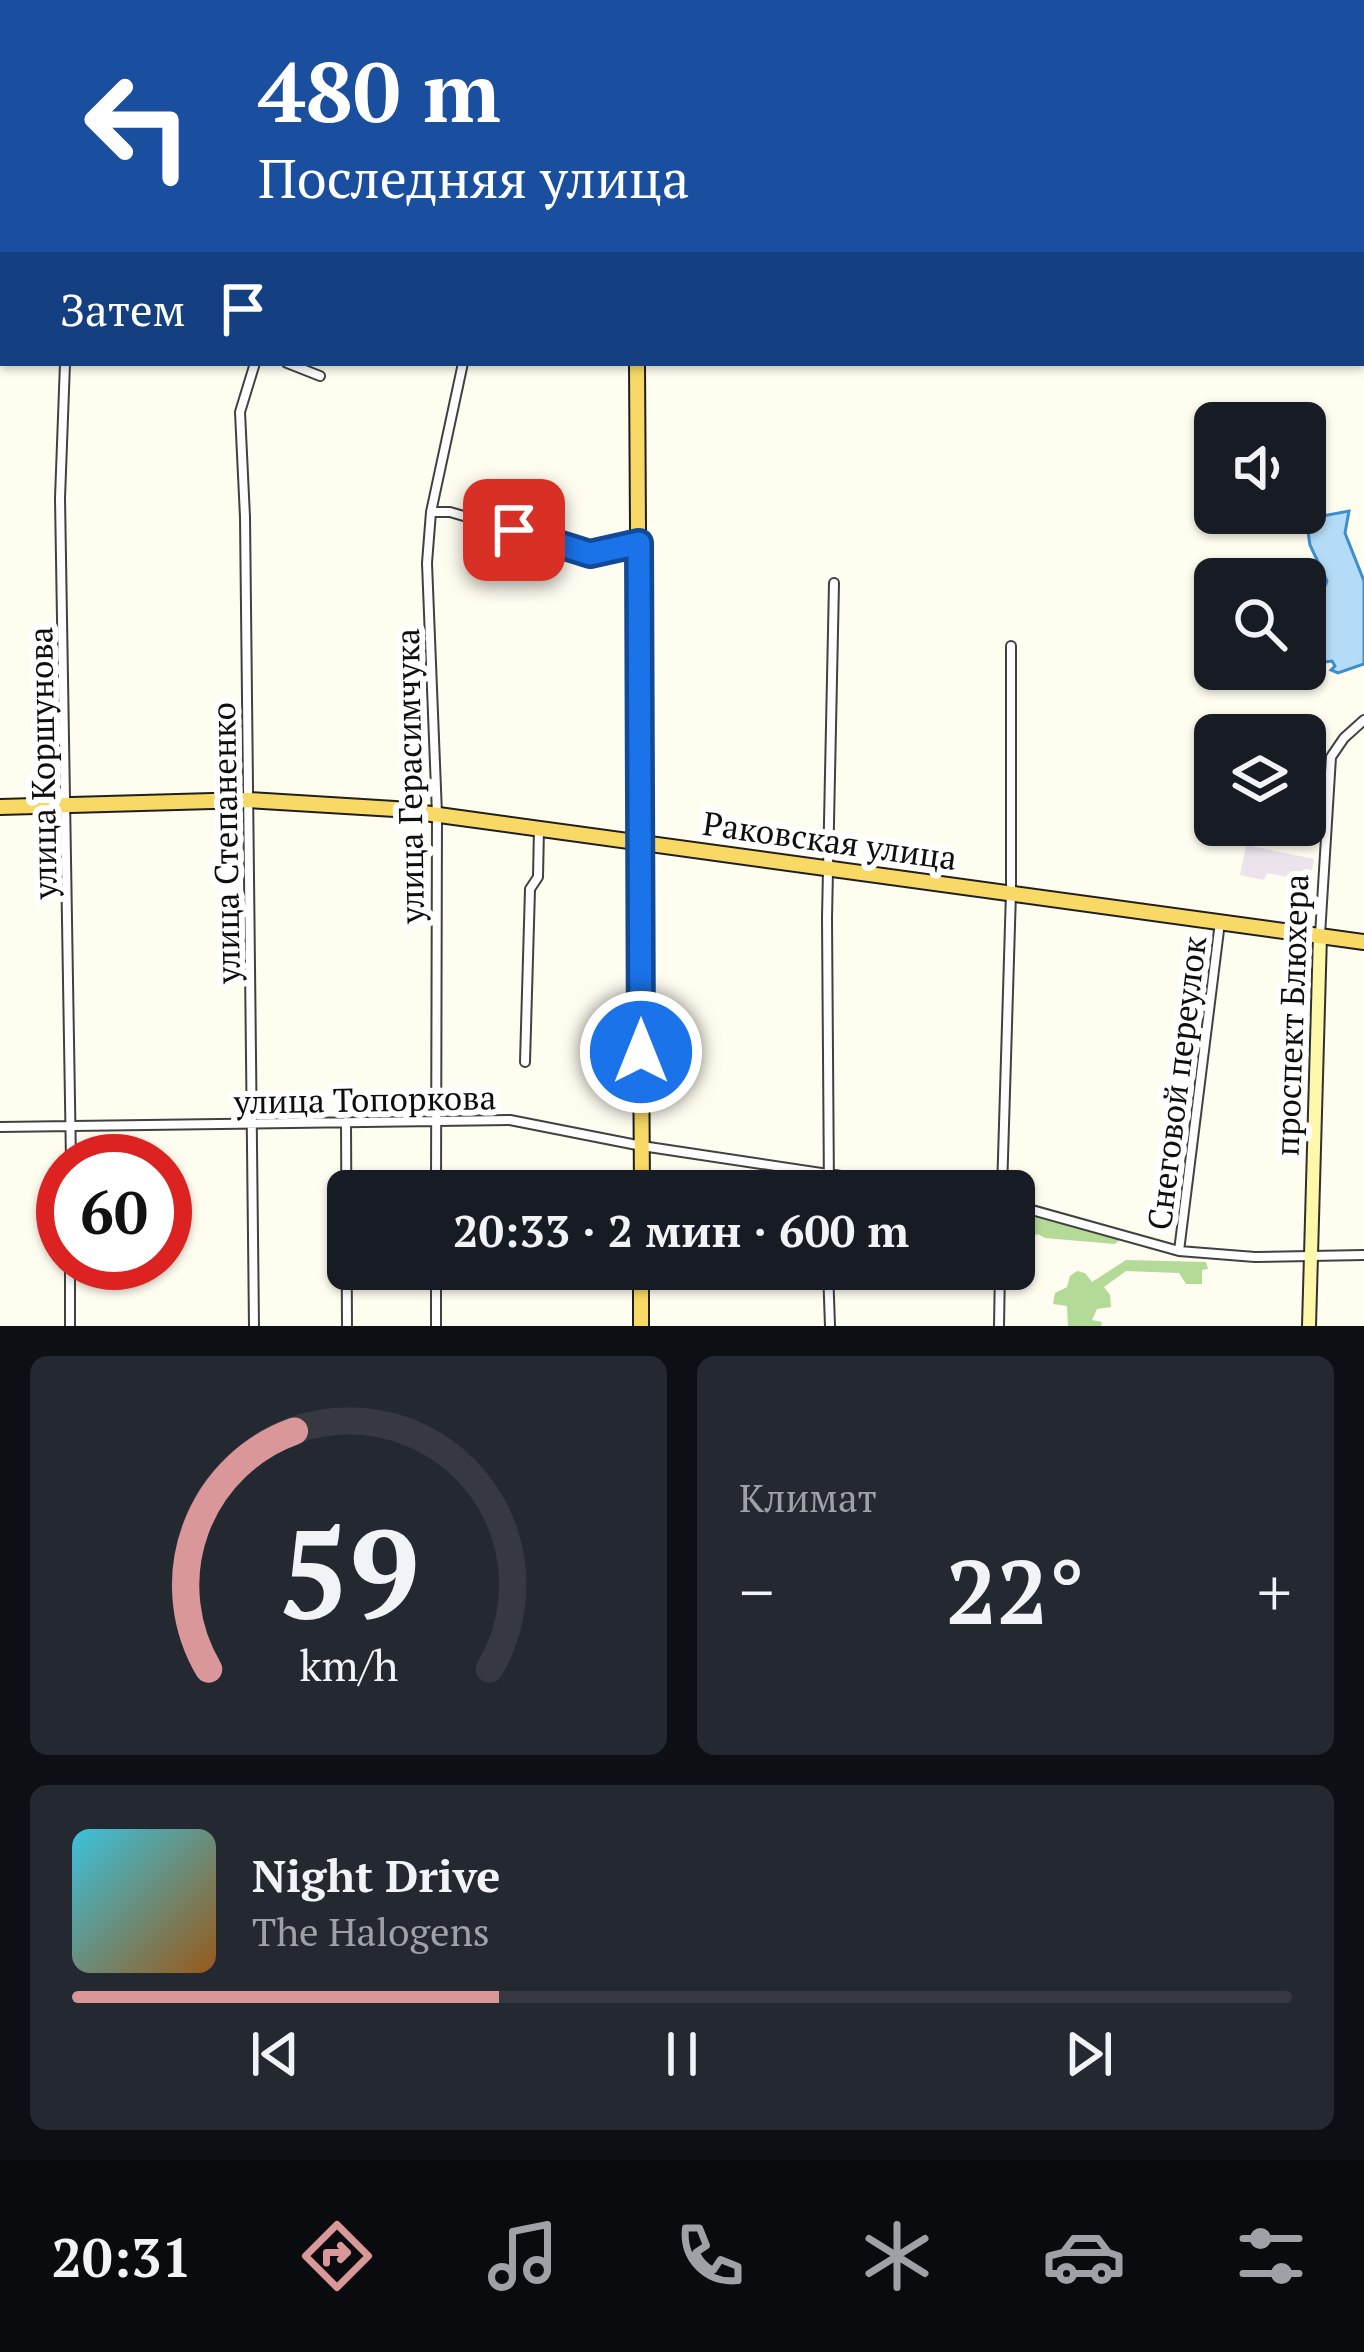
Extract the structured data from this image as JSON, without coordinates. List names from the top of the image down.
{
  "streets": {
    "main road": ["Раковская улица", "проспект Блюхера"],
    "street": [
      "улица Коршунова",
      "улица Герасимчука",
      "улица Степаненко",
      "Снеговой переулок",
      "улица Топоркова"
    ]
  },
  "crossings": [
    ["улица Коршунова", "Раковская улица"],
    ["улица Коршунова", "улица Топоркова"],
    ["улица Герасимчука", "Раковская улица"],
    ["улица Герасимчука", "улица Топоркова"],
    ["Раковская улица", "улица Степаненко"],
    ["Раковская улица", "проспект Блюхера"],
    ["Раковская улица", "Снеговой переулок"],
    ["улица Степаненко", "улица Топоркова"]
  ],
  "page": {
    "turn": ["480 m", "Последняя улица"],
    "then": "Затем",
    "limit": "60",
    "trip": "20:33 · 2 мин · 600 m",
    "tile": "Климат",
    "heat": ["−", "22°", "+"],
    "song": ["Night Drive", "The Halogens"],
    "tabs": "20:31",
    "gauge": ["59", "km/h"]
  }
}
